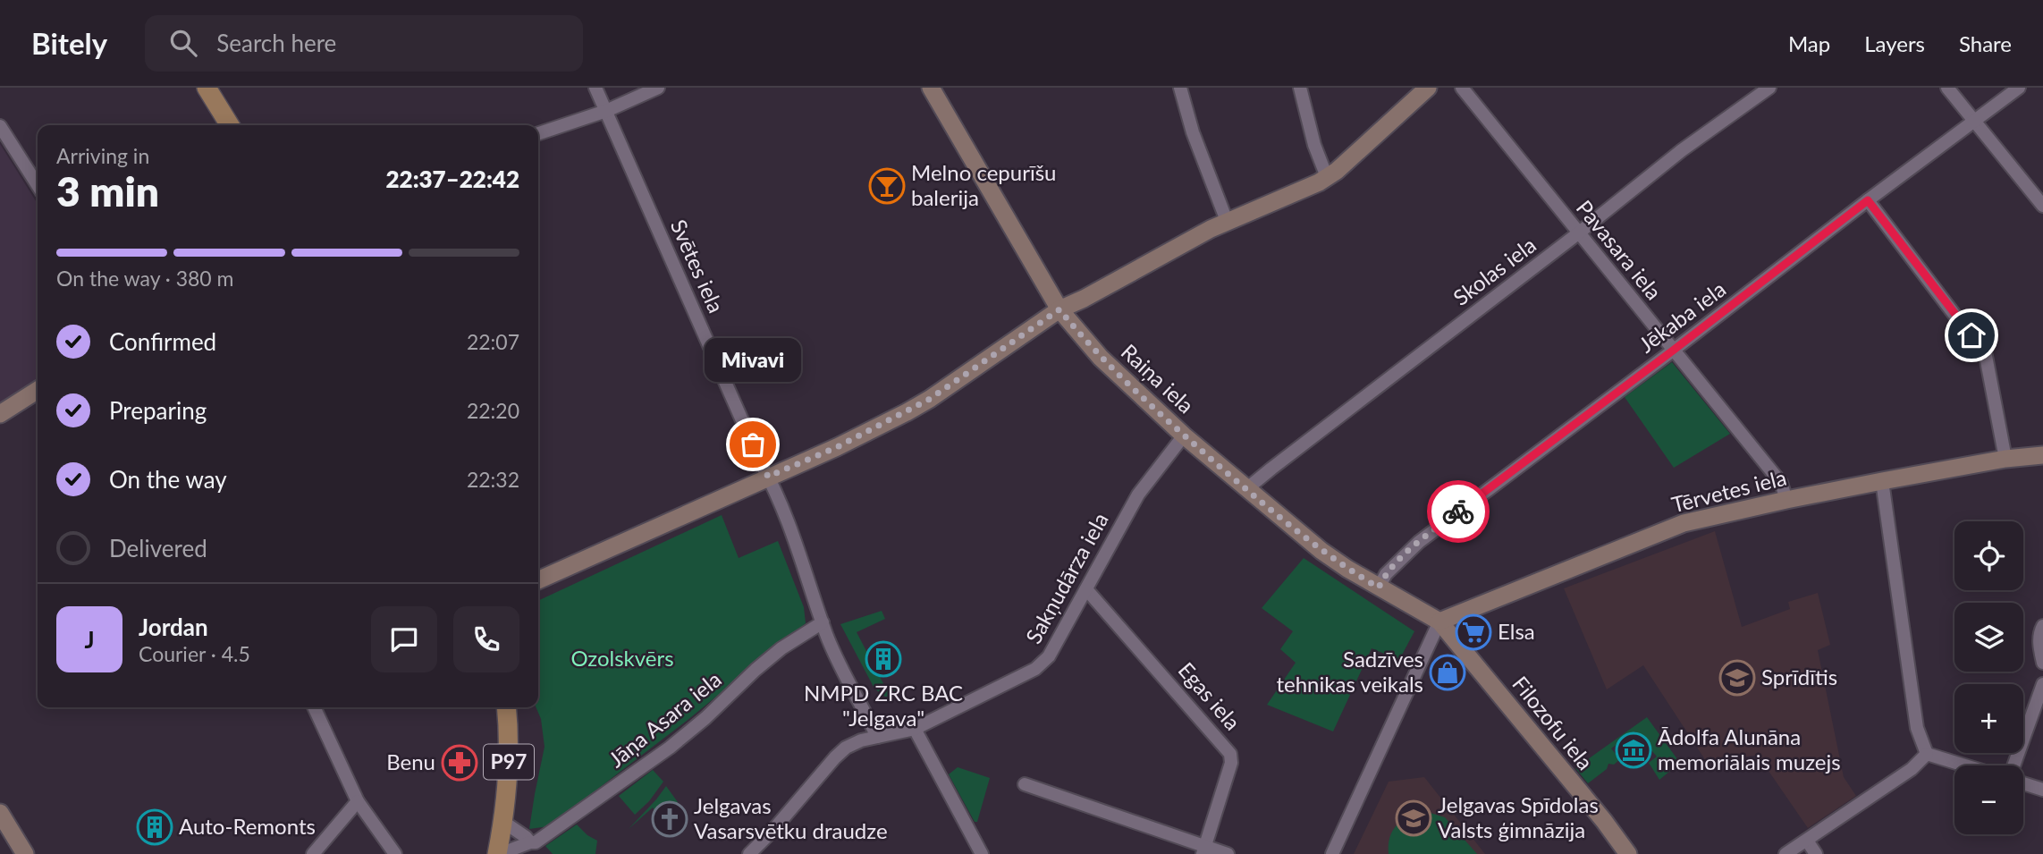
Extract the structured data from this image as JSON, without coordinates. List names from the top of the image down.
{
  "streets": {
    "main road": ["P97"],
    "street": [
      "Pavasara iela",
      "Svētes iela",
      "Skolas iela",
      "Jēkaba iela",
      "Raiņa iela",
      "Tērvetes iela",
      "Sakņudārza iela",
      "Egas iela",
      "Jāņa Asara iela",
      "Filozofu iela"
    ]
  },
  "crossings": [
    ["Pavasara iela", "Skolas iela"],
    ["Pavasara iela", "Jēkaba iela"],
    ["Pavasara iela", "Tērvetes iela"],
    ["Svētes iela", "Sakņudārza iela"],
    ["Svētes iela", "Jāņa Asara iela"],
    ["Skolas iela", "Raiņa iela"],
    ["Jēkaba iela", "Raiņa iela"],
    ["Raiņa iela", "Tērvetes iela"],
    ["Raiņa iela", "Sakņudārza iela"],
    ["Raiņa iela", "Filozofu iela"],
    ["Tērvetes iela", "Filozofu iela"],
    ["Sakņudārza iela", "Egas iela"],
    ["Jāņa Asara iela", "P97"]
  ],
  "parks": ["Ozolskvērs"],
  "places": {
    "bar": ["Melno cepurīšu balerija"],
    "other": ["Mivavi"],
    "supermarket": ["Elsa"],
    "building": ["NMPD ZRC BAC \"Jelgava\"", "Auto-Remonts"],
    "shop": ["Sadzīves tehnikas veikals"],
    "school or university": ["Sprīdītis", "Jelgavas Spīdolas Valsts ģimnāzija"],
    "museum": ["Ādolfa Alunāna memoriālais muzejs"],
    "pharmacy": ["Benu"],
    "church": ["Jelgavas Vasarsvētku draudze"]
  },
  "page": {
    "header": "Bitely",
    "search": "Search here",
    "nav": ["Map", "Layers", "Share"],
    "heading": ["3 min", "Arriving in", "22:37–22:42"],
    "panel": ["Jordan", "Courier · 4.5"],
    "bar": "On the way · 380 m",
    "list": [
      ["Confirmed", "22:07"],
      ["Preparing", "22:20"],
      ["On the way", "22:32"],
      "Delivered"
    ],
    "bubble": "Mivavi",
    "map_buttons": ["+", "−"],
    "round": "J"
  }
}
